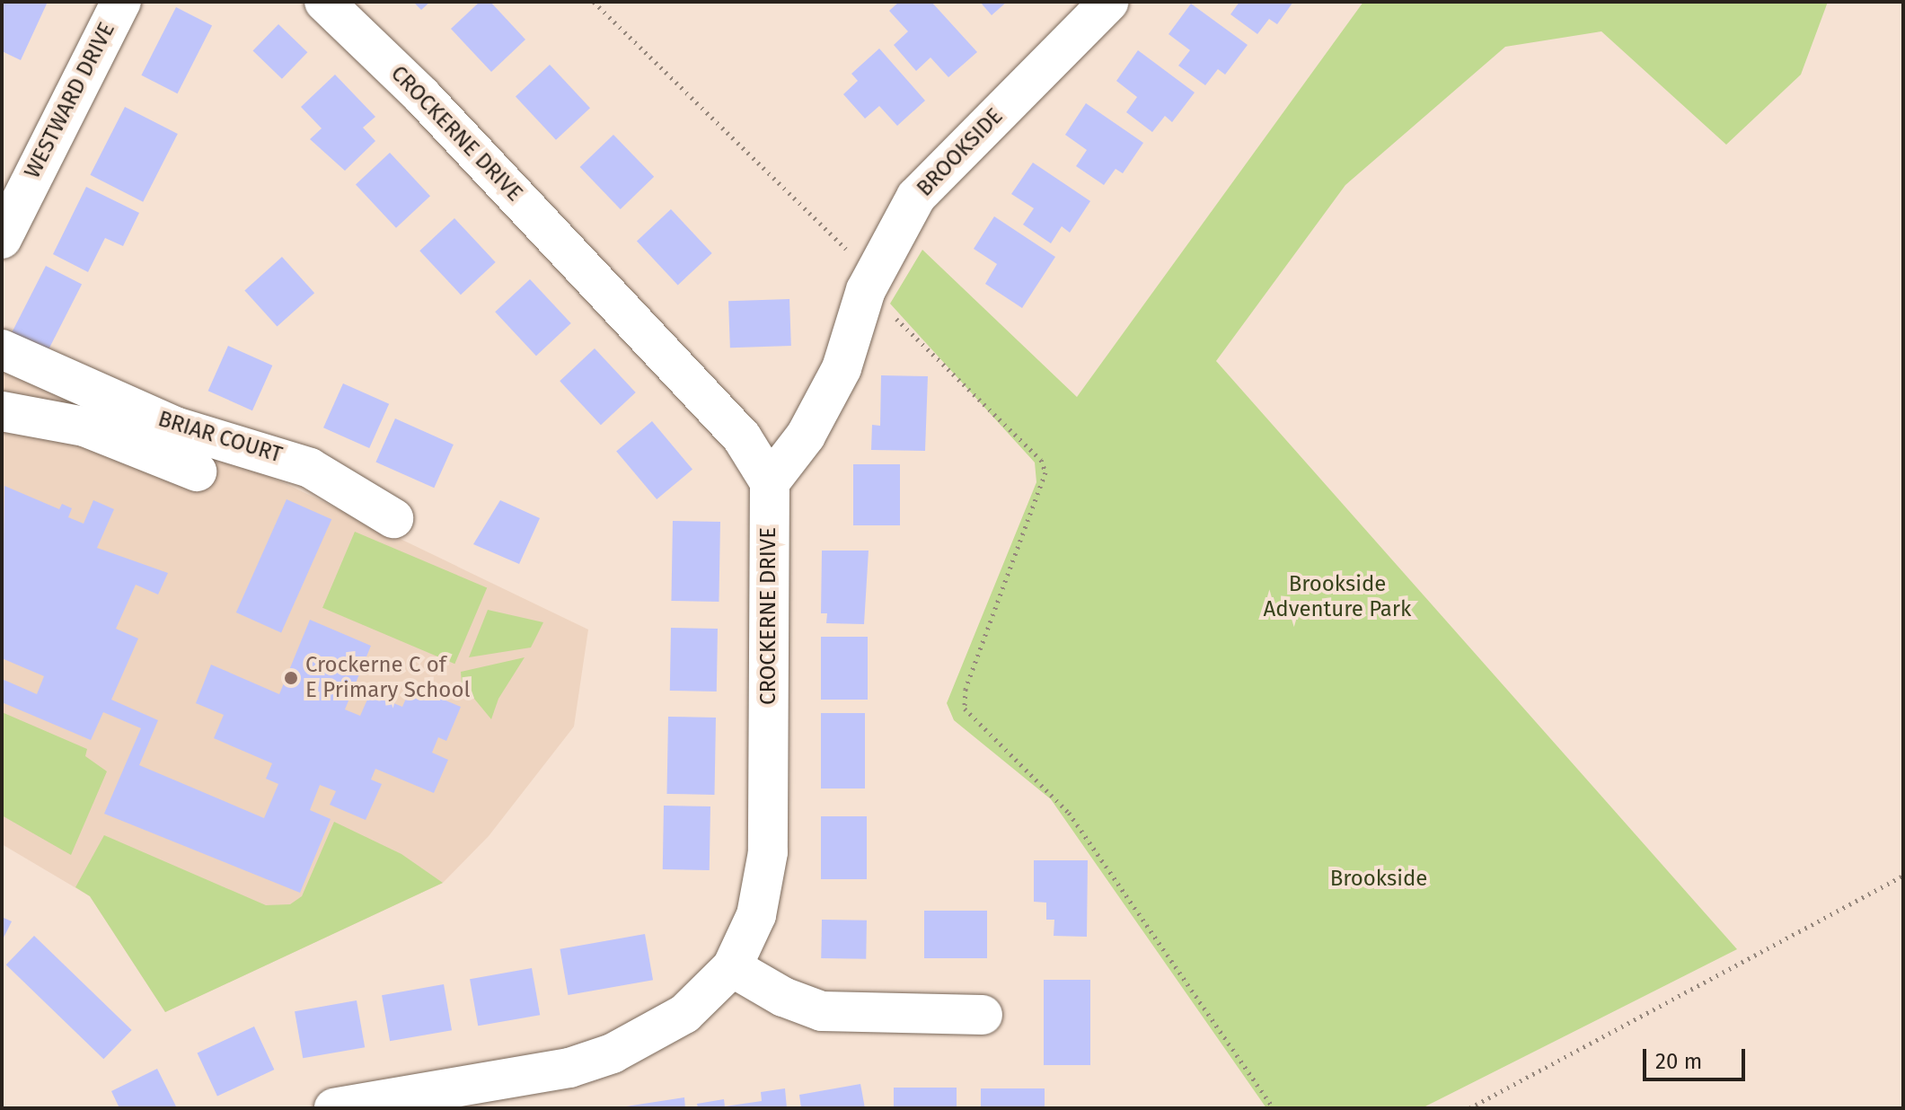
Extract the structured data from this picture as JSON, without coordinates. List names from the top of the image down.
{
  "streets": {
    "street": [
      "WESTWARD DRIVE",
      "CROCKERNE DRIVE",
      "BROOKSIDE",
      "BRIAR COURT"
    ]
  },
  "crossings": [
    ["CROCKERNE DRIVE", "BROOKSIDE"]
  ],
  "parks": ["Brookside Adventure Park", "Brookside"],
  "places": ["Crockerne C of E Primary School"],
  "scale_bar": "20 m"
}
